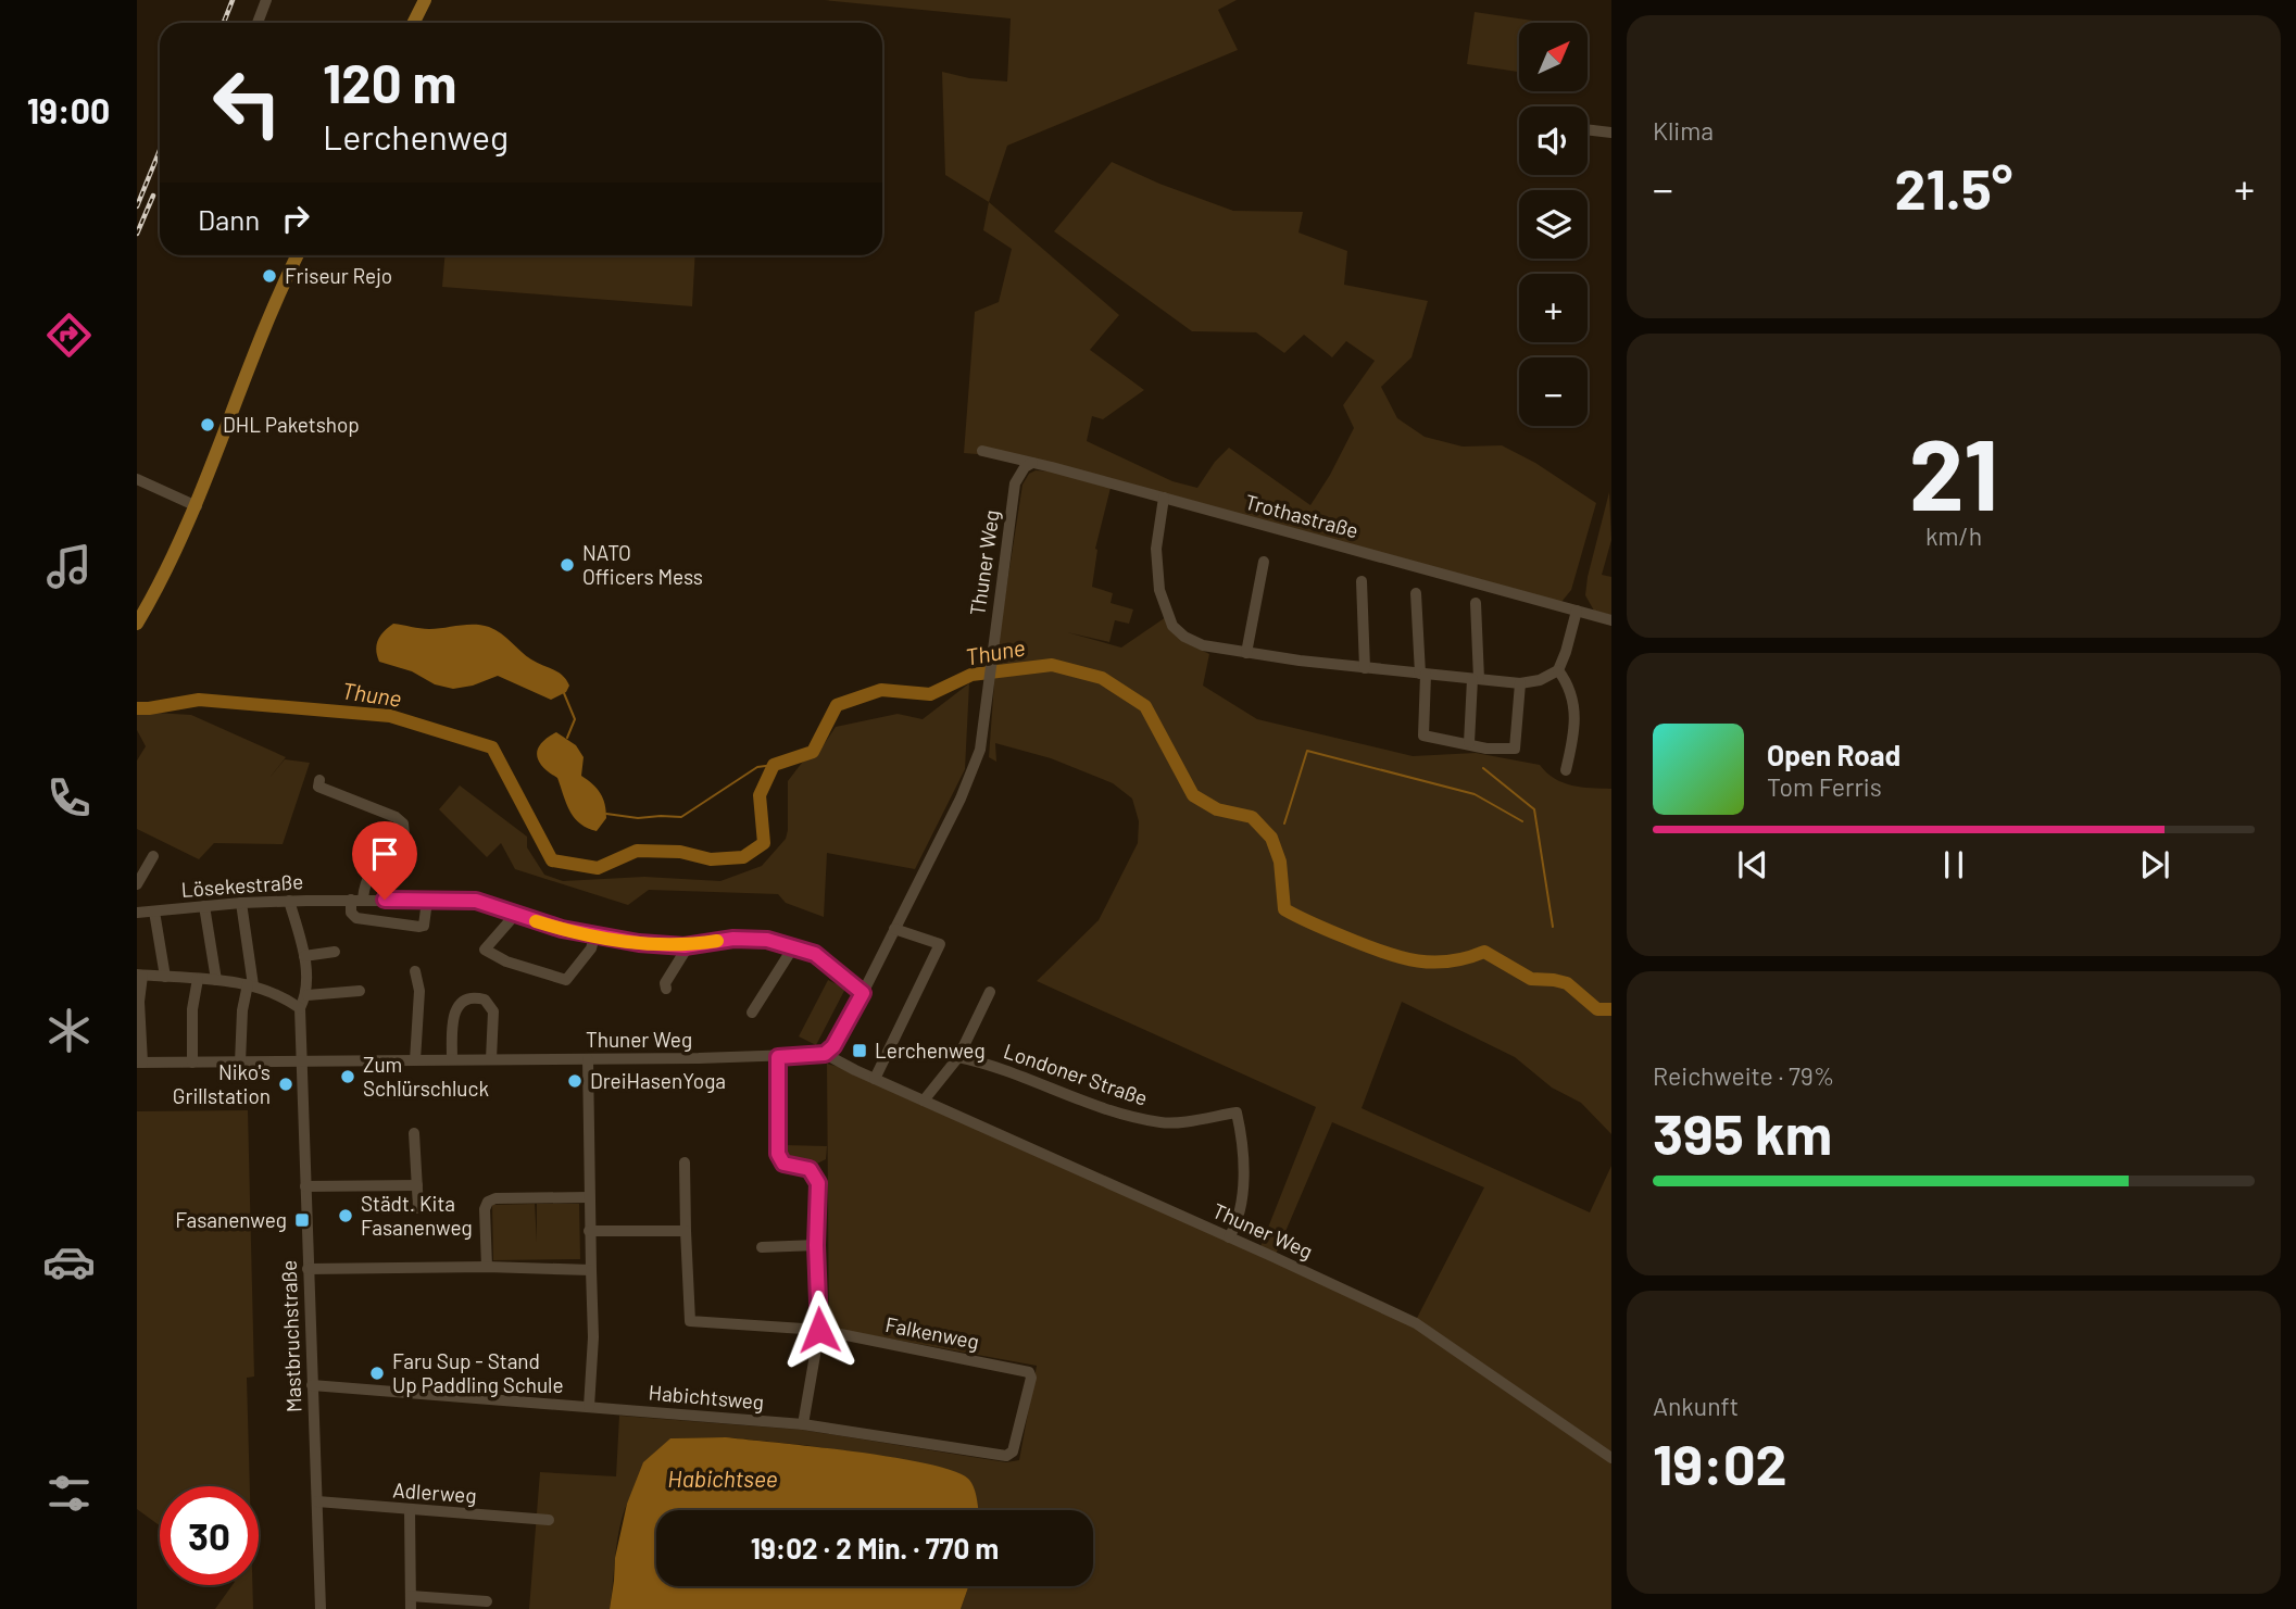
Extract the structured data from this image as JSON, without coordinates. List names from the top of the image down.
{
  "streets": {
    "street": [
      "Trothastraße",
      "Thuner Weg",
      "Lösekestraße",
      "Londoner Straße",
      "Falkenweg",
      "Mastbruchstraße",
      "Habichtsweg",
      "Adlerweg"
    ]
  },
  "crossings": [
    ["Trothastraße", "Thuner Weg"],
    ["Thuner Weg", "Lösekestraße"],
    ["Thuner Weg", "Londoner Straße"],
    ["Thuner Weg", "Mastbruchstraße"],
    ["Falkenweg", "Habichtsweg"],
    ["Mastbruchstraße", "Habichtsweg"],
    ["Mastbruchstraße", "Adlerweg"]
  ],
  "water": ["Thune", "Habichtsee"],
  "places": {
    "other": [
      "Friseur Rejo",
      "DHL Paketshop",
      "NATO Officers Mess",
      "Zum Schlürschluck",
      "DreiHasenYoga",
      "Niko's Grillstation",
      "Städt. Kita Fasanenweg",
      "Faru Sup - Stand Up Paddling Schule"
    ],
    "transit": ["Lerchenweg", "Fasanenweg"]
  },
  "north": "top right",
  "page": {
    "tabs": "19:00",
    "tile": [
      "Klima",
      ["21", "km/h"],
      ["Reichweite · 79%", "395 km"],
      ["Ankunft", "19:02"]
    ],
    "map_buttons": ["+", "−"],
    "turn": ["120 m", "Lerchenweg"],
    "heat": ["−", "21.5°", "+"],
    "then": "Dann",
    "song": ["Open Road", "Tom Ferris"],
    "limit": "30",
    "trip": "19:02 · 2 Min. · 770 m"
  }
}
